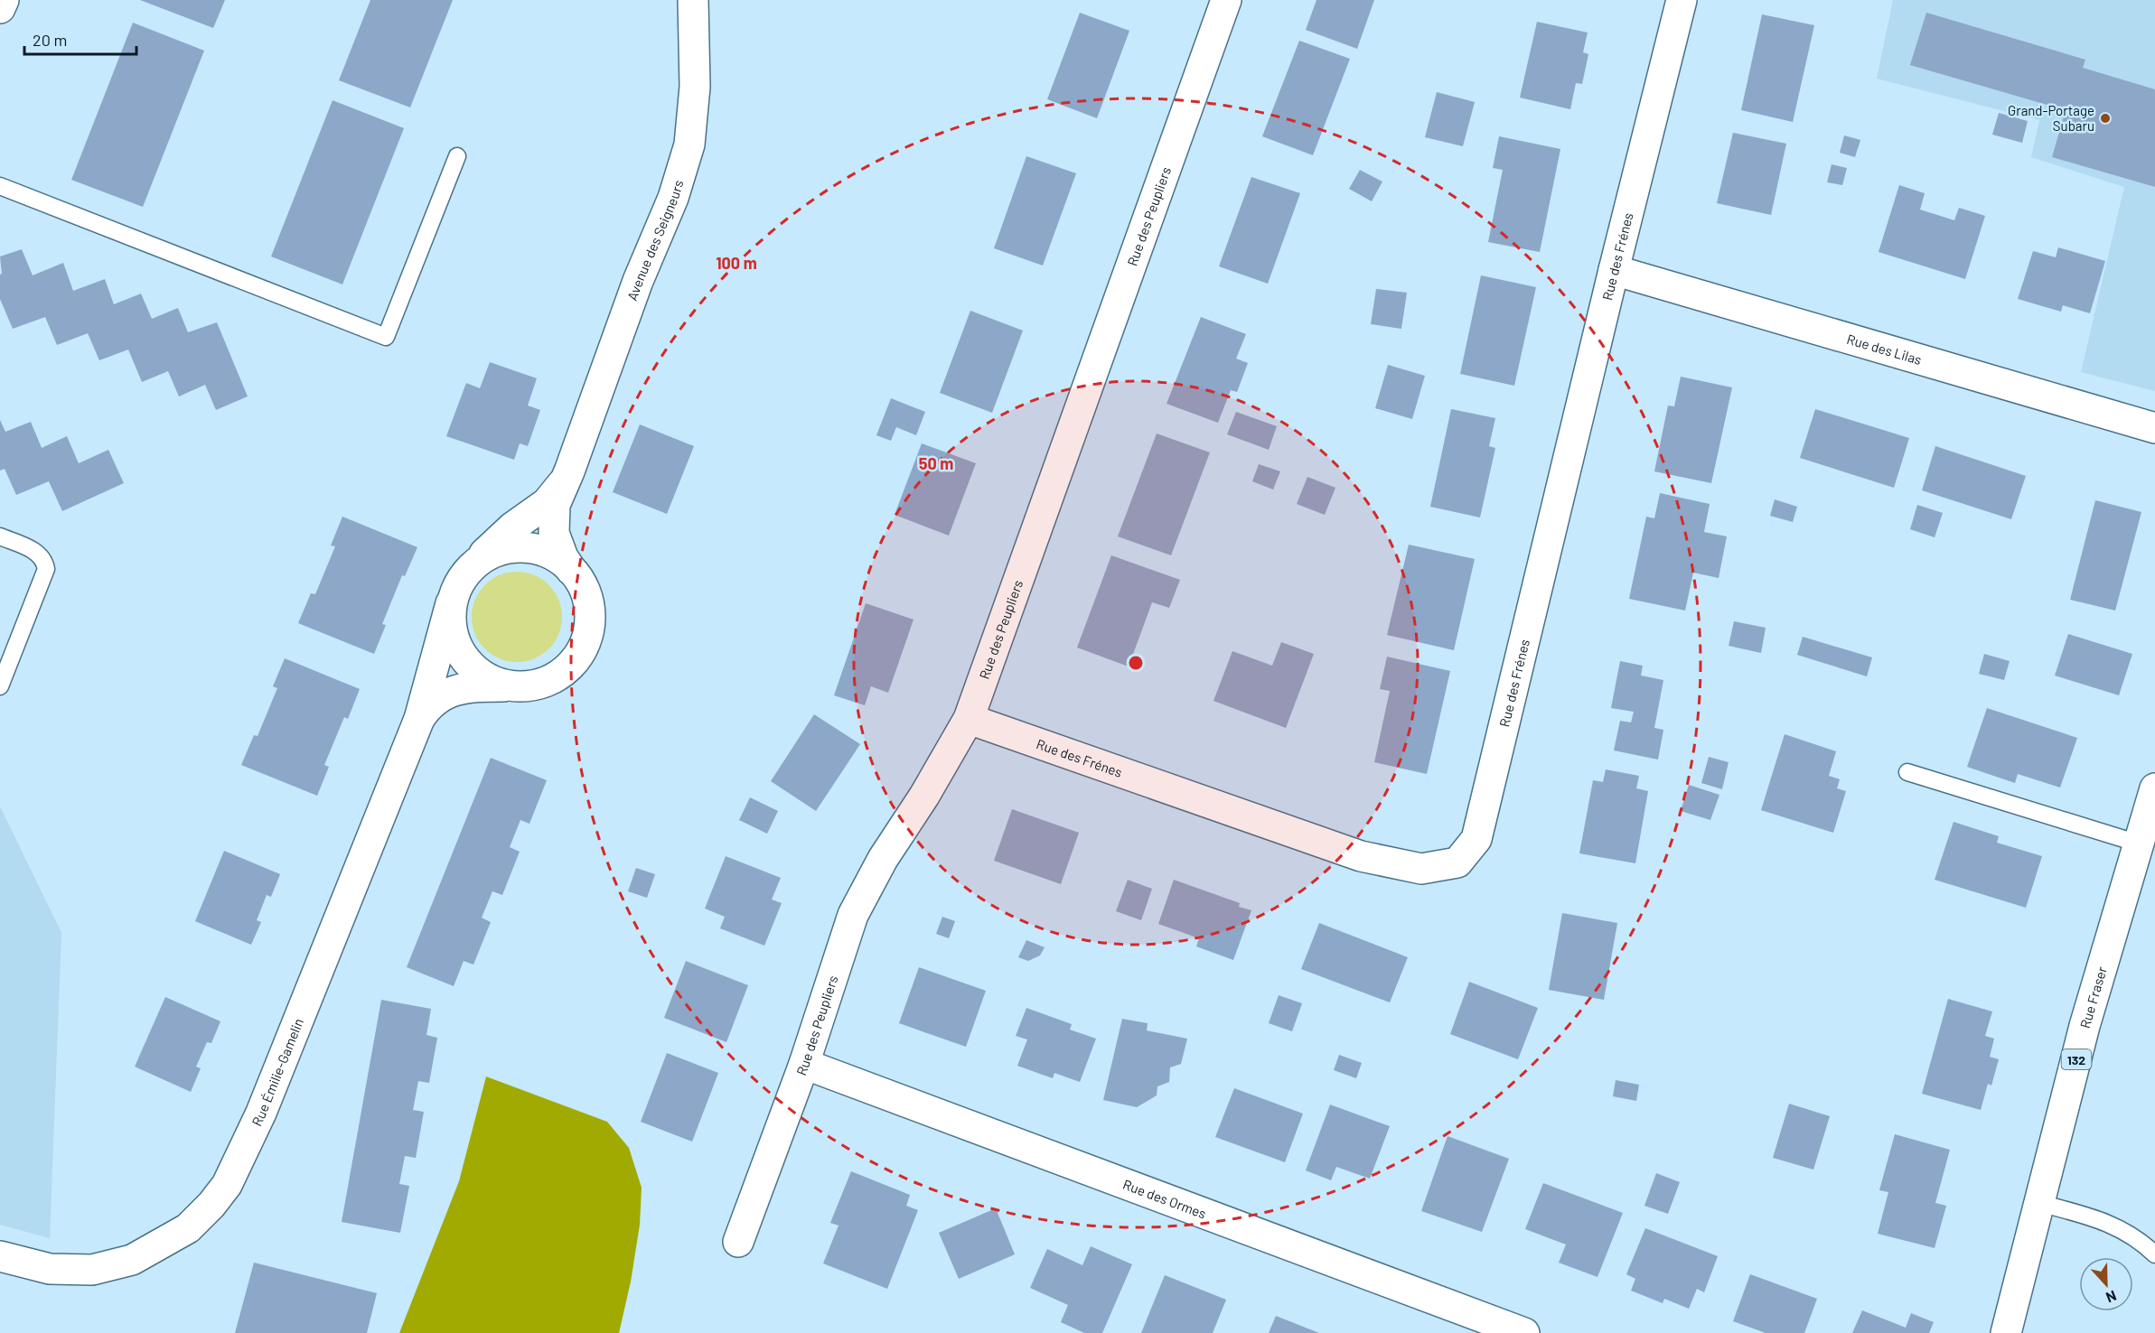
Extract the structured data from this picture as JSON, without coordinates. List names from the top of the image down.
{
  "streets": {
    "street": [
      "Rue des Peupliers",
      "Avenue des Seigneurs",
      "Rue des Frénes",
      "Rue des Lilas",
      "Rue Fraser",
      "132",
      "Rue Émilie-Gamelin",
      "Rue des Ormes"
    ]
  },
  "crossings": [
    ["Rue des Peupliers", "Rue des Frénes"],
    ["Rue des Peupliers", "Rue des Ormes"],
    ["Avenue des Seigneurs", "Rue Émilie-Gamelin"],
    ["Rue des Frénes", "Rue des Lilas"]
  ],
  "places": ["Grand-Portage Subaru"],
  "scale_bar": "20 m",
  "north": "bottom",
  "rings": ["100 m", "50 m"]
}
